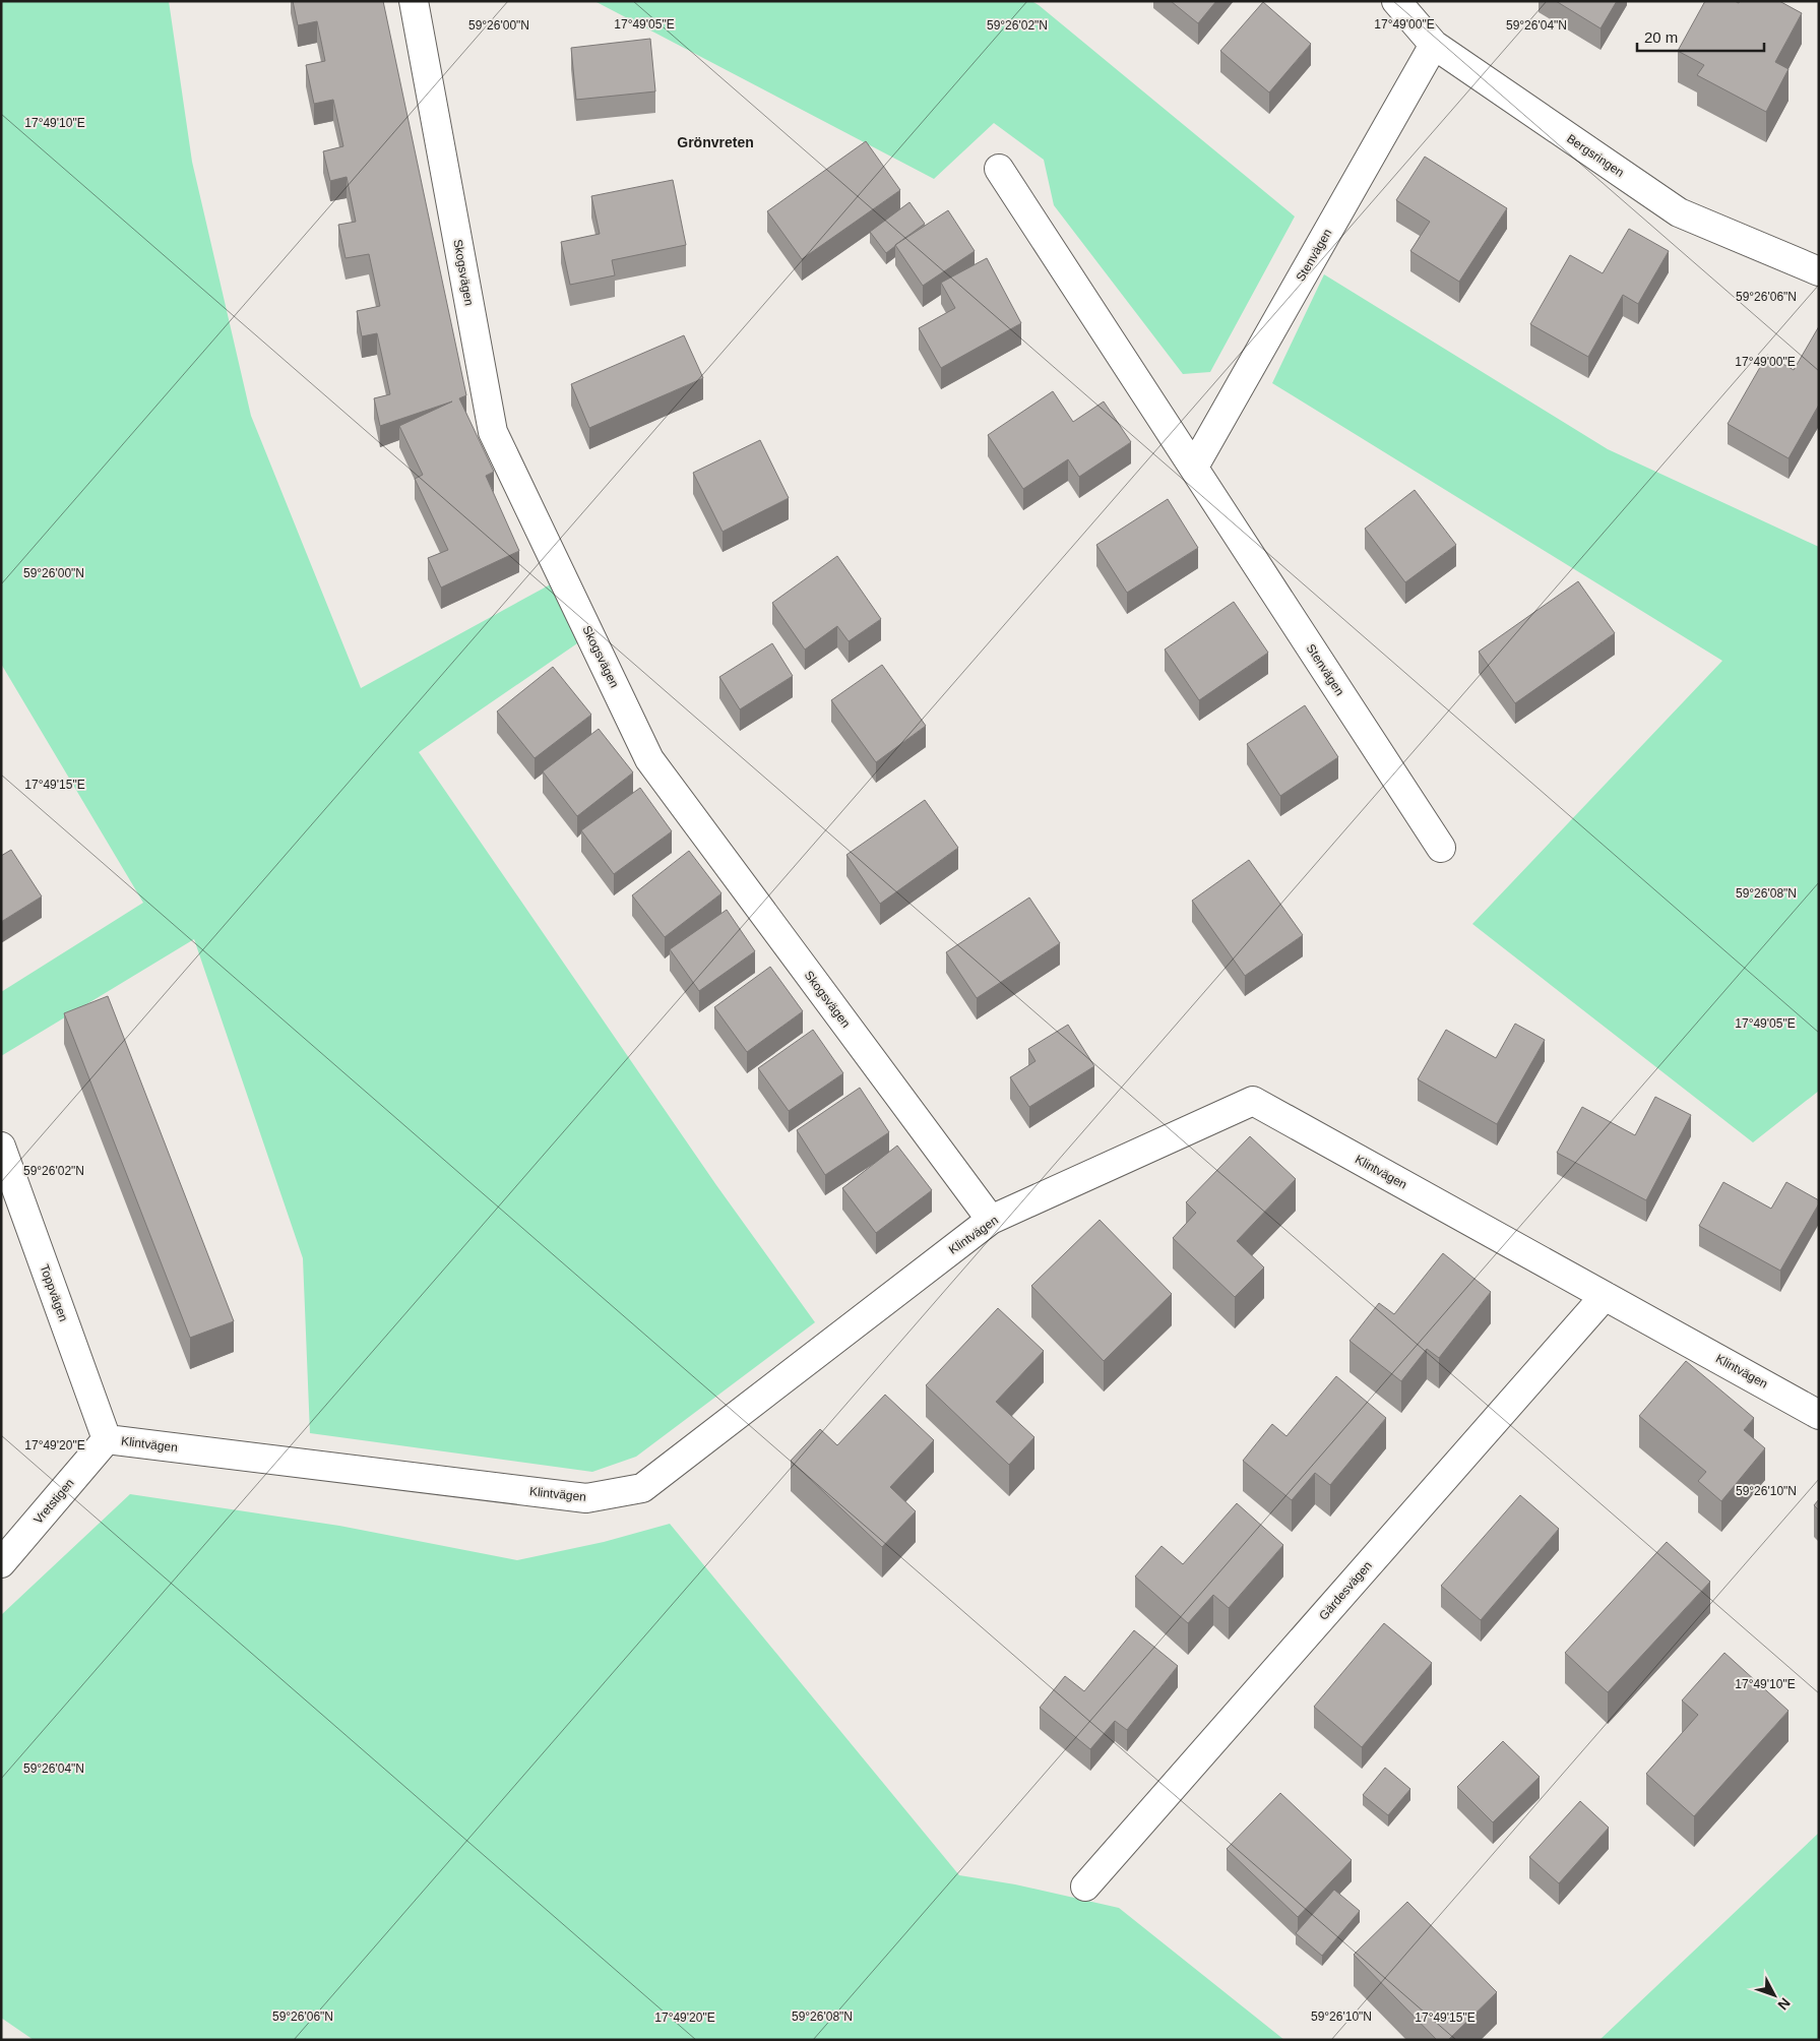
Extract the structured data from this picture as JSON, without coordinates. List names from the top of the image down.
{
  "streets": {
    "street": [
      "Bergsringen",
      "Stenvägen",
      "Skogsvägen",
      "Klintvägen",
      "Toppvägen",
      "Vretstigen",
      "Gärdesvägen"
    ]
  },
  "crossings": [
    ["Bergsringen", "Stenvägen"],
    ["Skogsvägen", "Klintvägen"],
    ["Klintvägen", "Toppvägen"],
    ["Klintvägen", "Vretstigen"],
    ["Klintvägen", "Gärdesvägen"],
    ["Toppvägen", "Vretstigen"]
  ],
  "districts": ["Grönvreten"],
  "scale_bar": "20 m",
  "north": "bottom right",
  "coordinates": [
    "17°49'05\"E",
    "17°49'00\"E",
    "59°26'00\"N",
    "59°26'02\"N",
    "59°26'04\"N",
    "17°49'10\"E",
    "59°26'06\"N",
    "17°49'15\"E",
    "59°26'08\"N",
    "17°49'20\"E",
    "59°26'10\"N"
  ]
}
